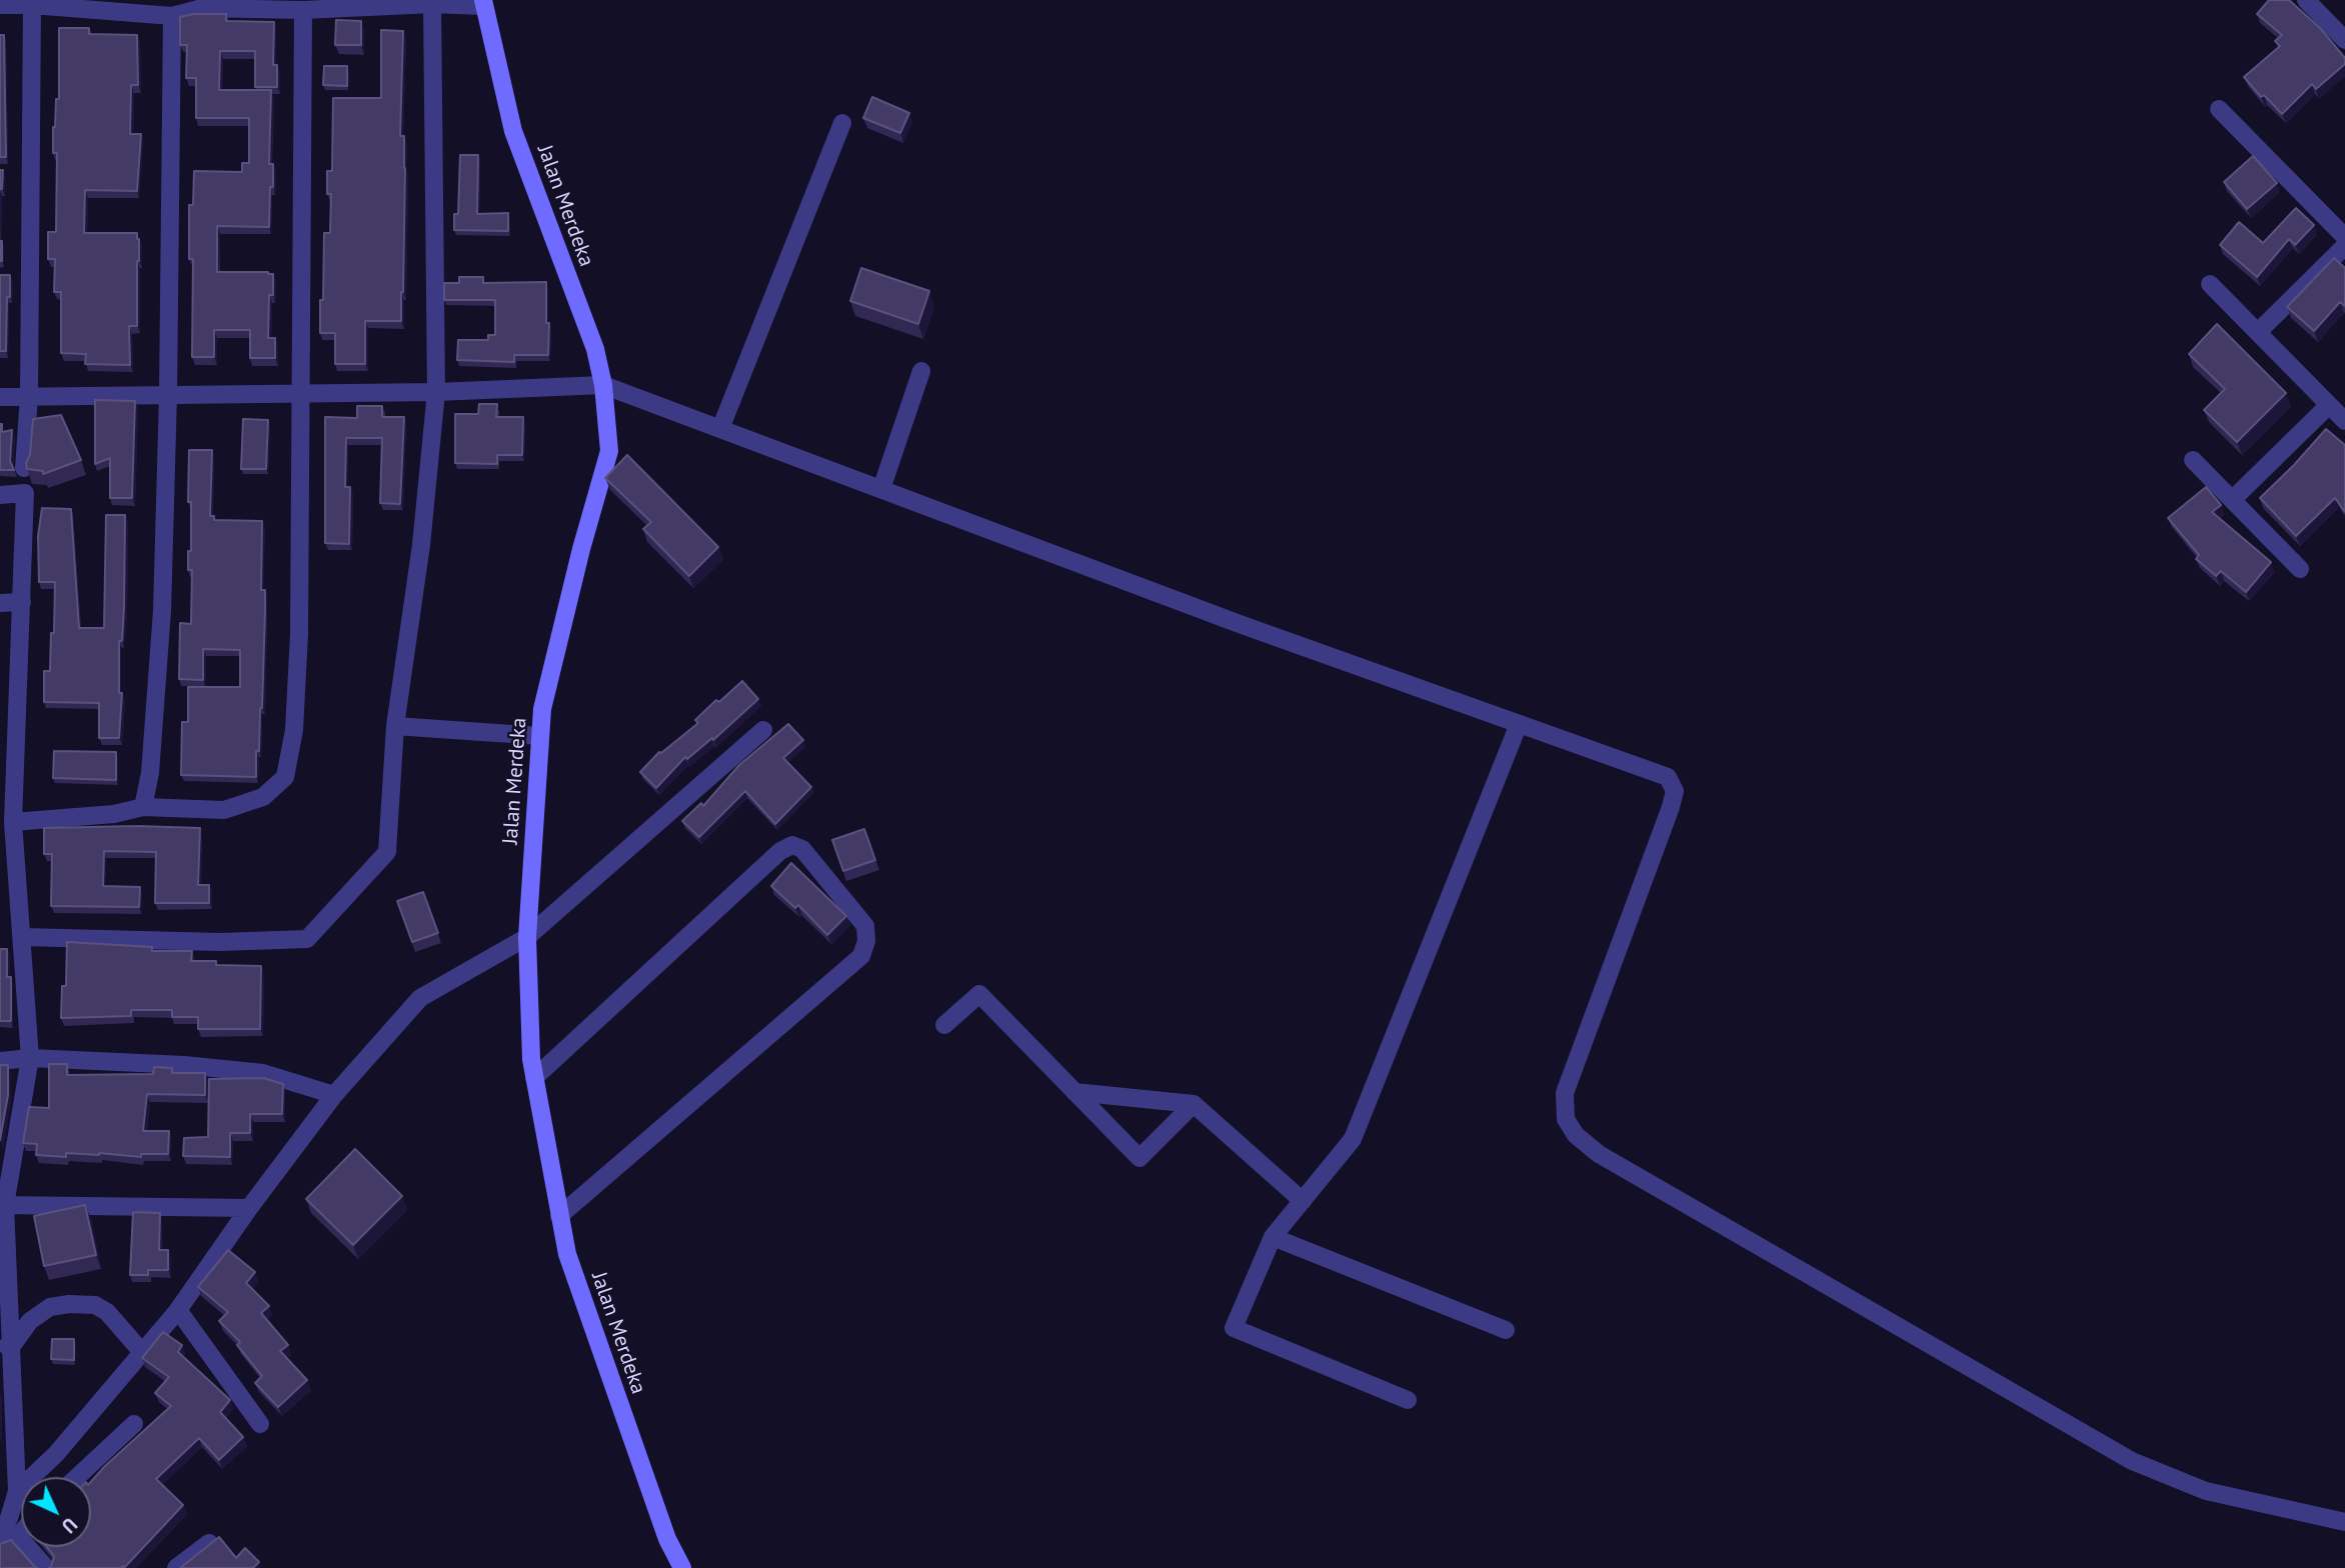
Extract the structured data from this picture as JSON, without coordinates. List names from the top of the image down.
{
  "streets": {
    "street": ["Jalan Merdeka"]
  },
  "north": "bottom right"
}
